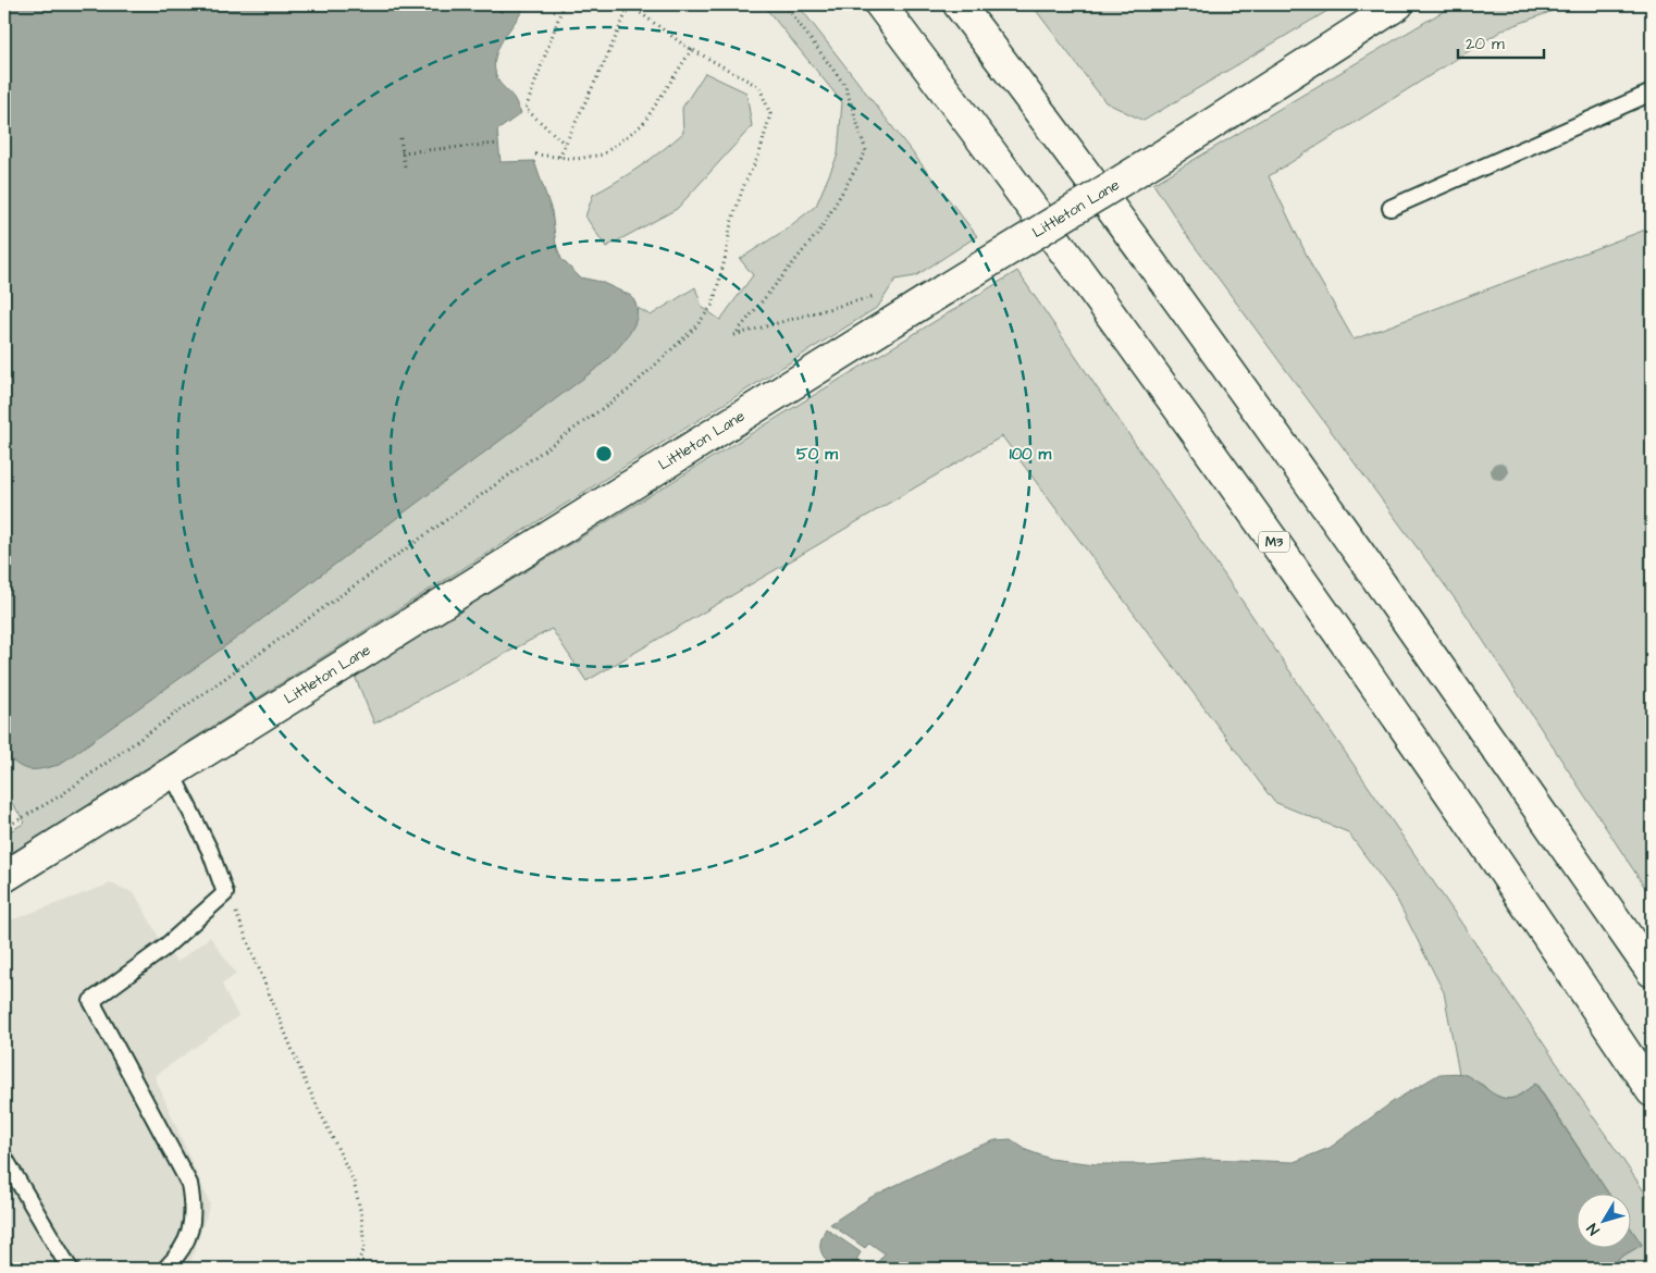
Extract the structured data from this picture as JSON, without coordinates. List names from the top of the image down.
{
  "streets": {
    "main road": ["Littleton Lane", "M3"]
  },
  "scale_bar": "20 m",
  "north": "bottom left",
  "rings": ["50 m", "100 m"]
}
